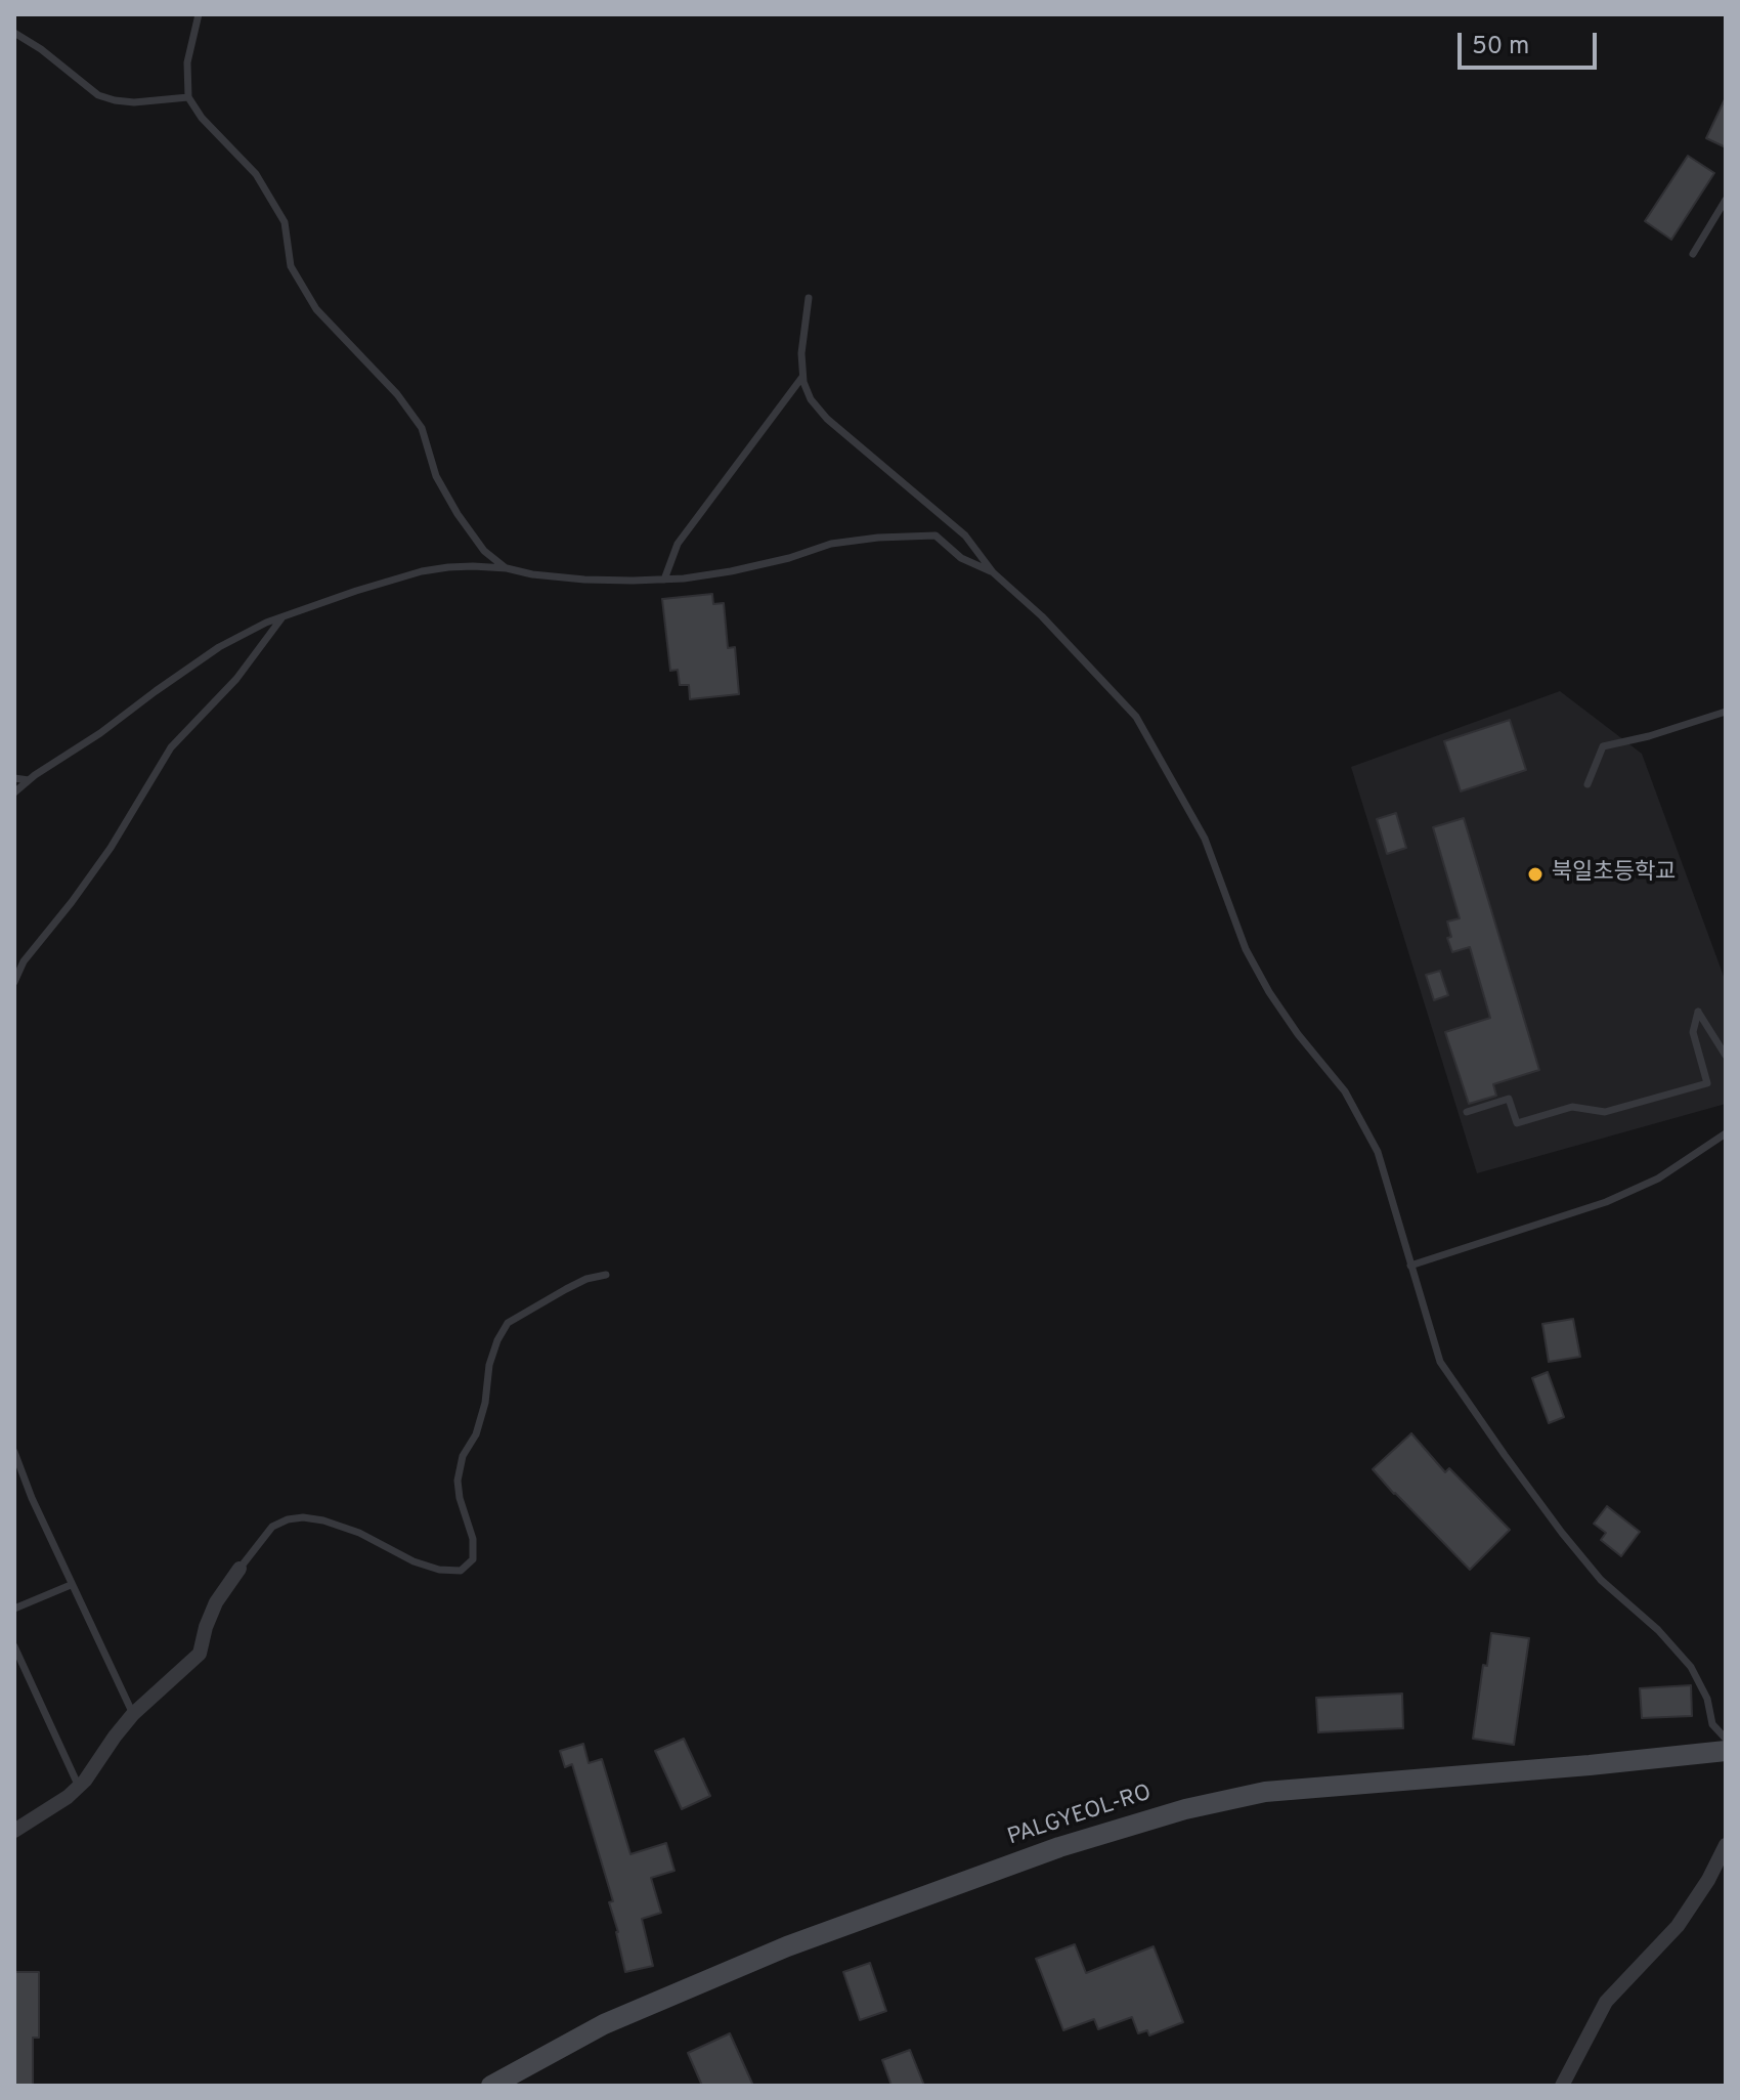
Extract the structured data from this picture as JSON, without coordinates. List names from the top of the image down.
{
  "streets": {
    "street": ["PALGYEOL-RO"]
  },
  "places": ["북일초등학교"],
  "scale_bar": "50 m"
}
